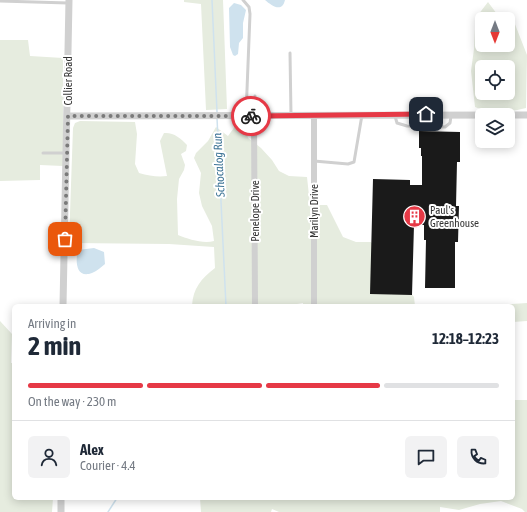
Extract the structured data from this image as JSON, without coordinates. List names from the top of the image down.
{
  "streets": {
    "street": ["Collier Road", "Penelope Drive", "Marilyn Drive"]
  },
  "water": ["Schocalog Run"],
  "places": {
    "building": ["Paul's Greenhouse"]
  },
  "north": "bottom",
  "page": {
    "heading": ["2 min", "Arriving in", "12:18–12:23"],
    "panel": ["Alex", "Courier · 4.4"],
    "bar": "On the way · 230 m"
  }
}
